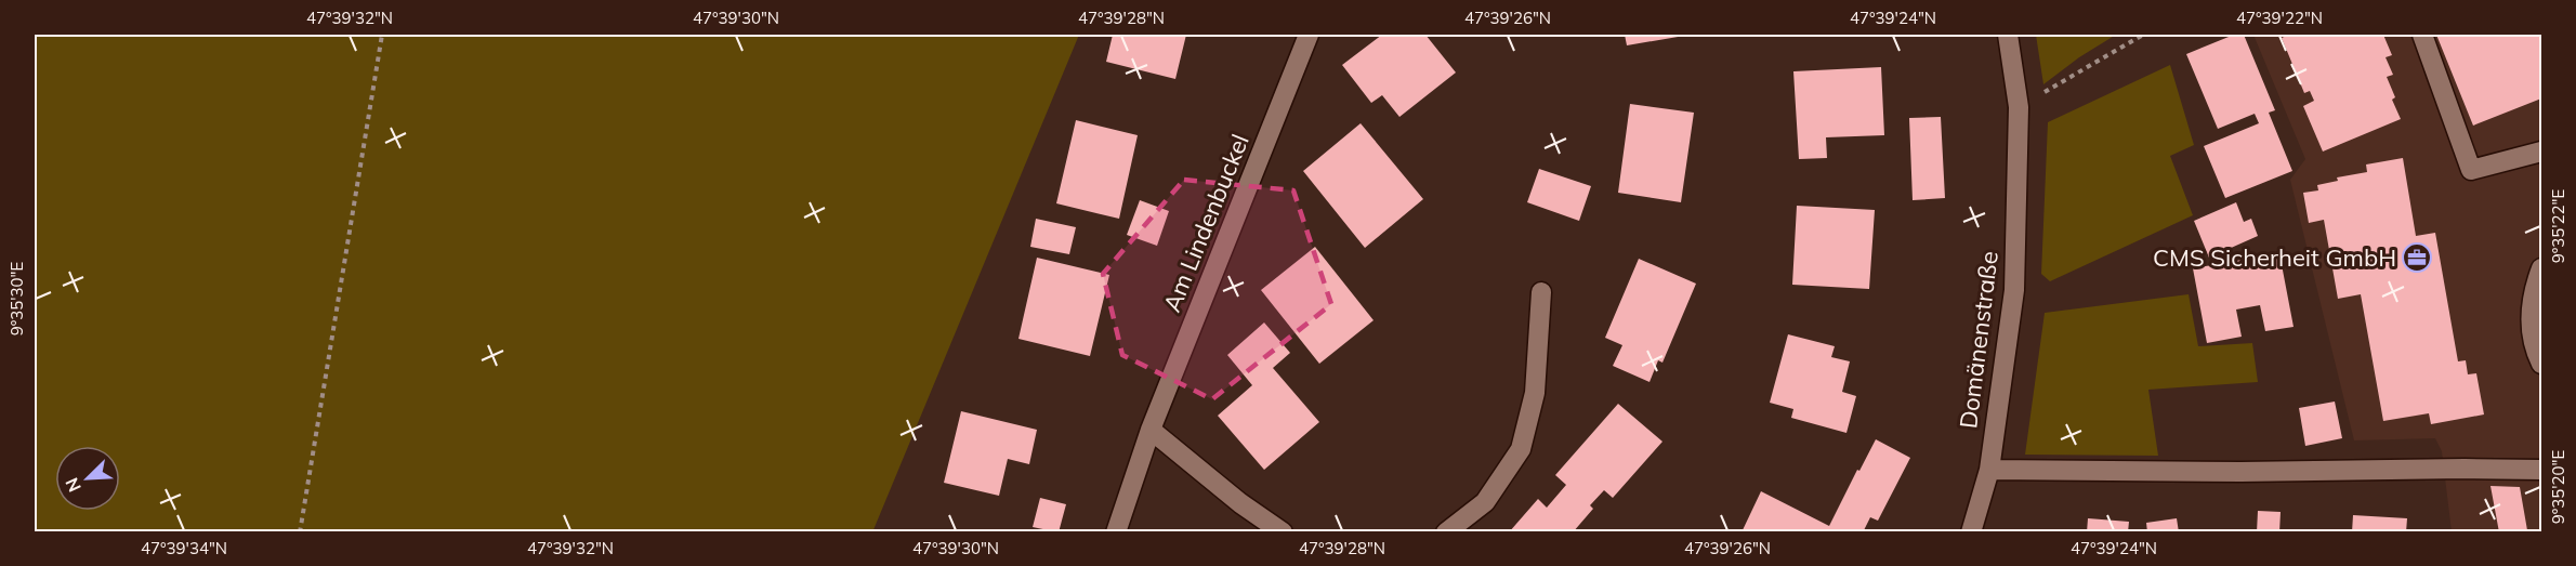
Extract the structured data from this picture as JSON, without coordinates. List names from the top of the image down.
{
  "streets": {
    "street": ["Am Lindenbuckel", "Domänenstraße"]
  },
  "places": {
    "office": ["CMS Sicherheit GmbH"]
  },
  "north": "bottom left",
  "coordinates": [
    "47°39'32\"N",
    "47°39'30\"N",
    "47°39'28\"N",
    "47°39'26\"N",
    "47°39'24\"N",
    "47°39'22\"N",
    "9°35'22\"E",
    "9°35'30\"E",
    "9°35'20\"E",
    "47°39'34\"N"
  ]
}
